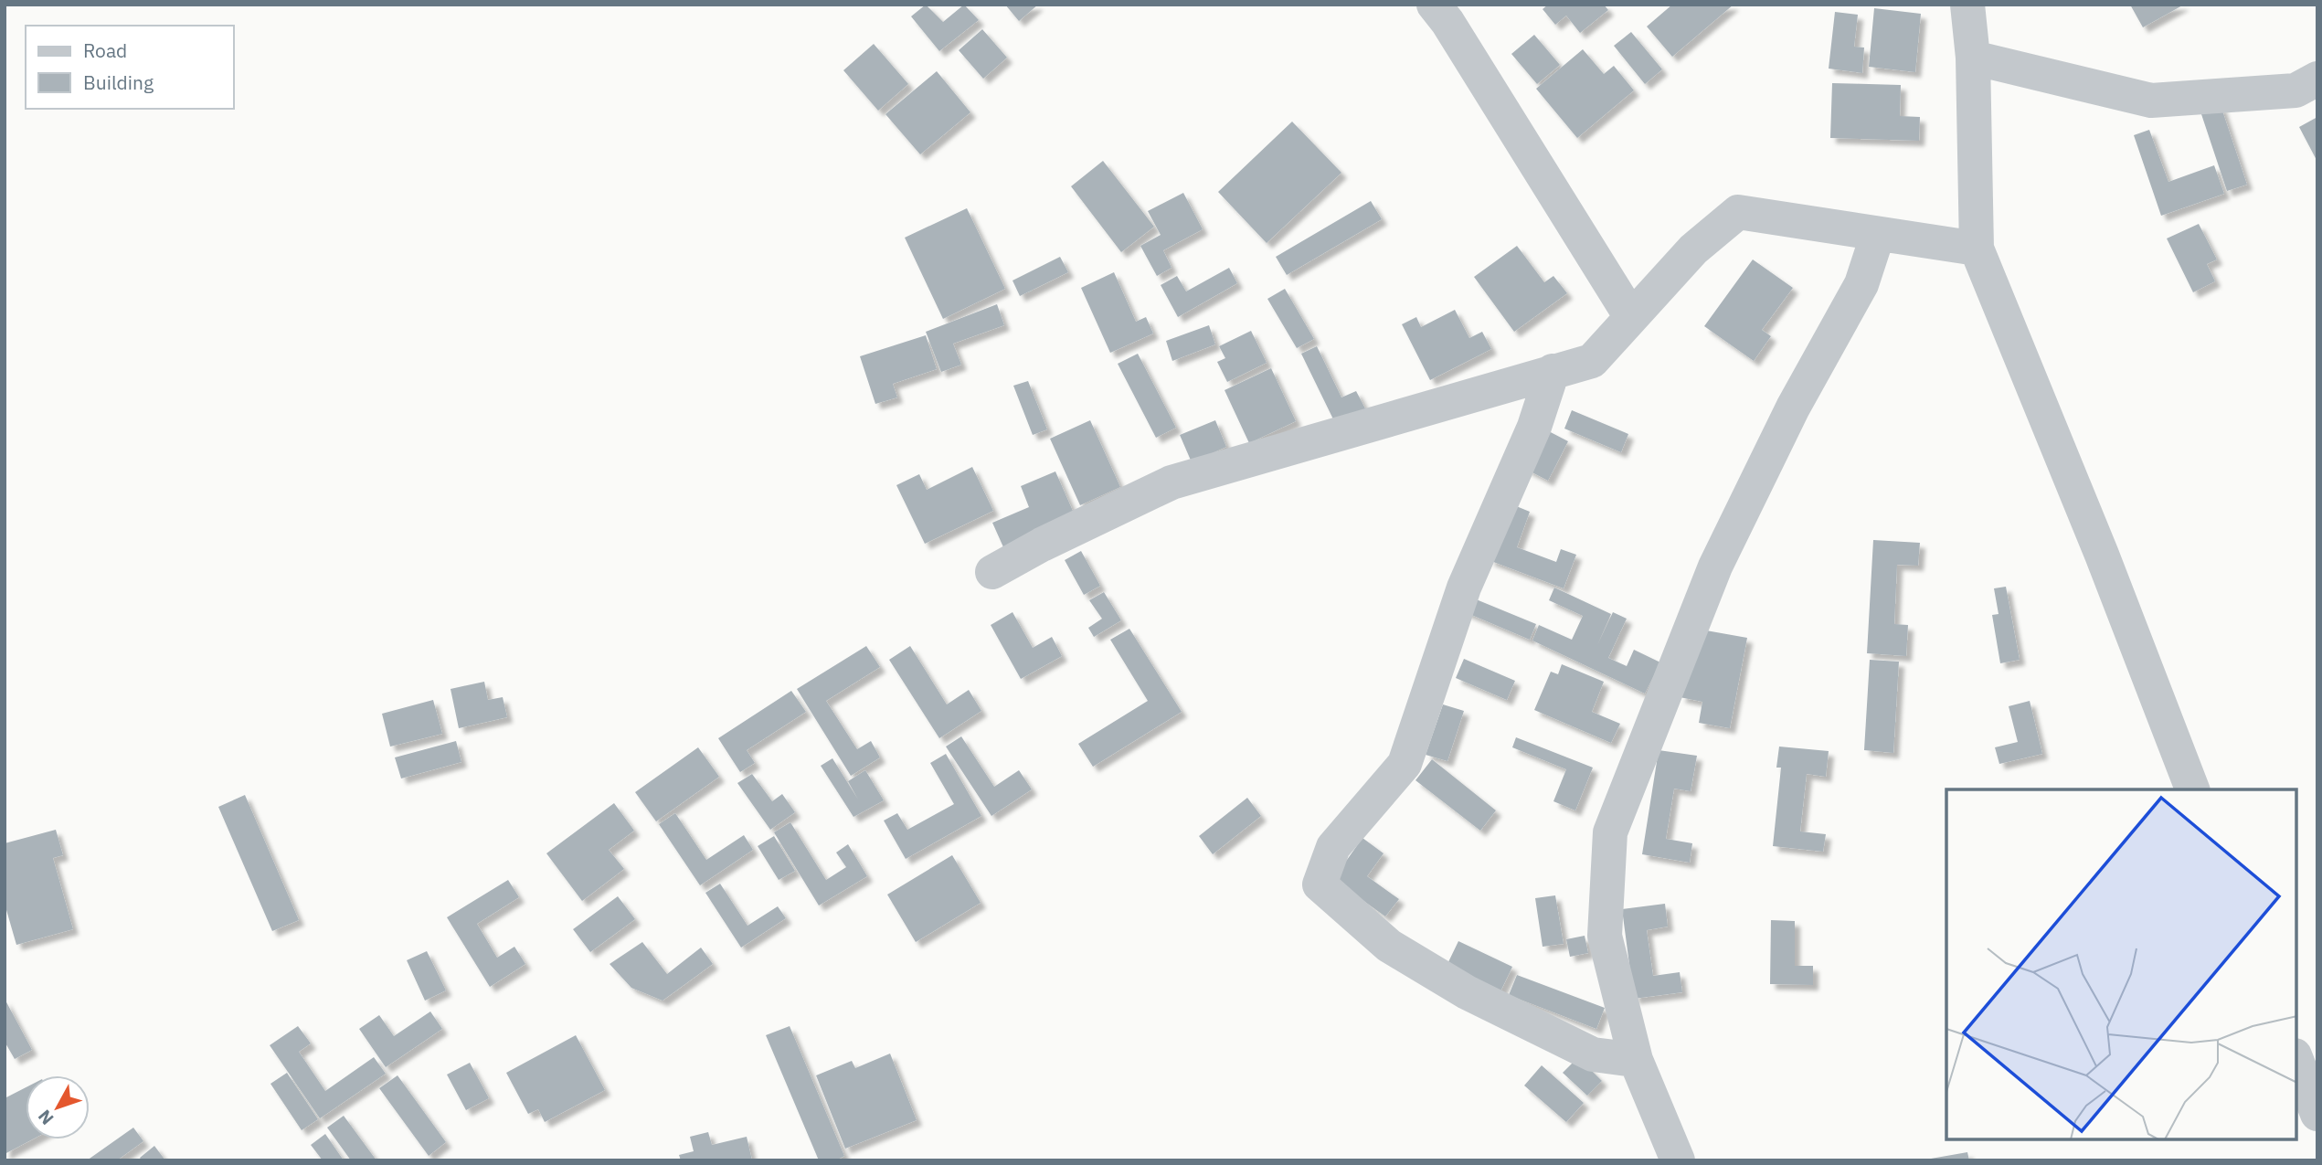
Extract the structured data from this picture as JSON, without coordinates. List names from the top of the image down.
{
  "legend": ["Road", "Building"],
  "north": "bottom left"
}
